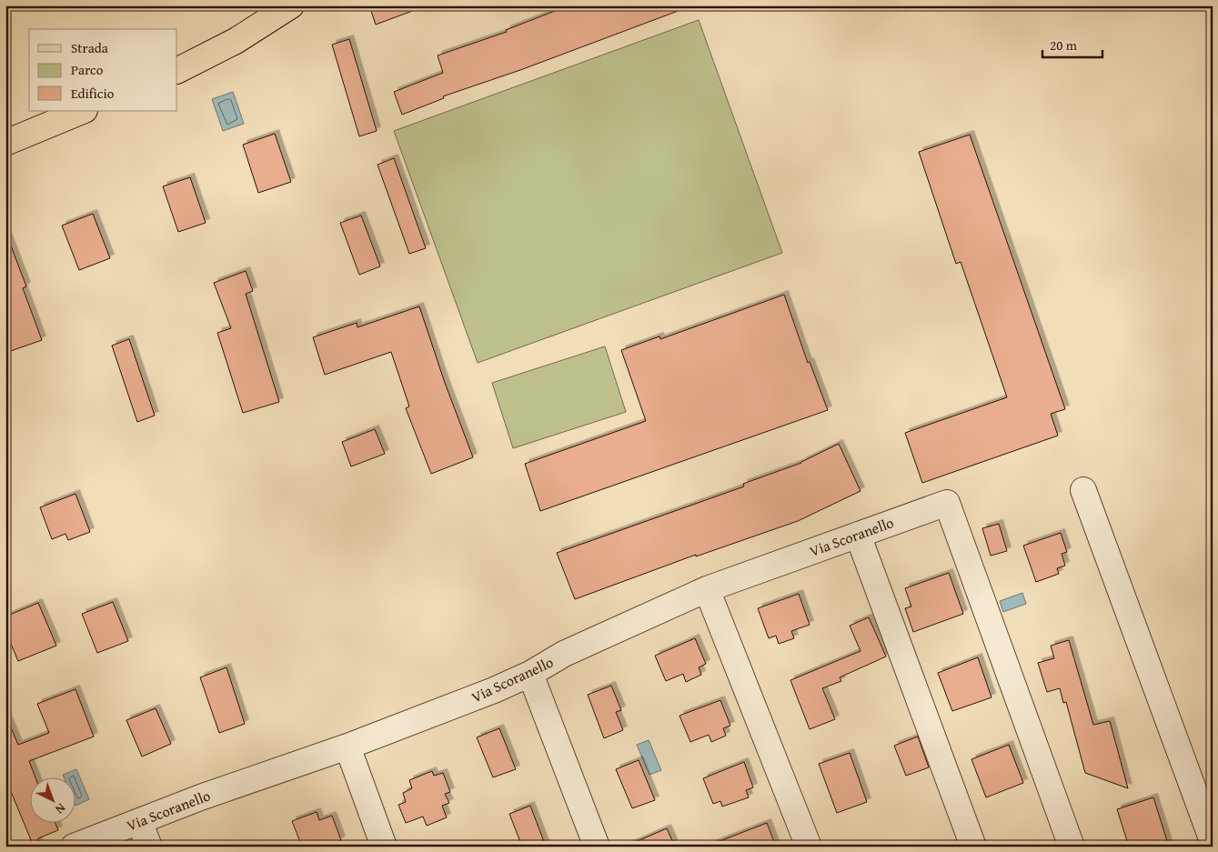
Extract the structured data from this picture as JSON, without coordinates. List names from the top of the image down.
{
  "streets": {
    "street": ["Via Scoranello"]
  },
  "legend": ["Strada", "Parco", "Edificio"],
  "scale_bar": "20 m",
  "north": "bottom right"
}
